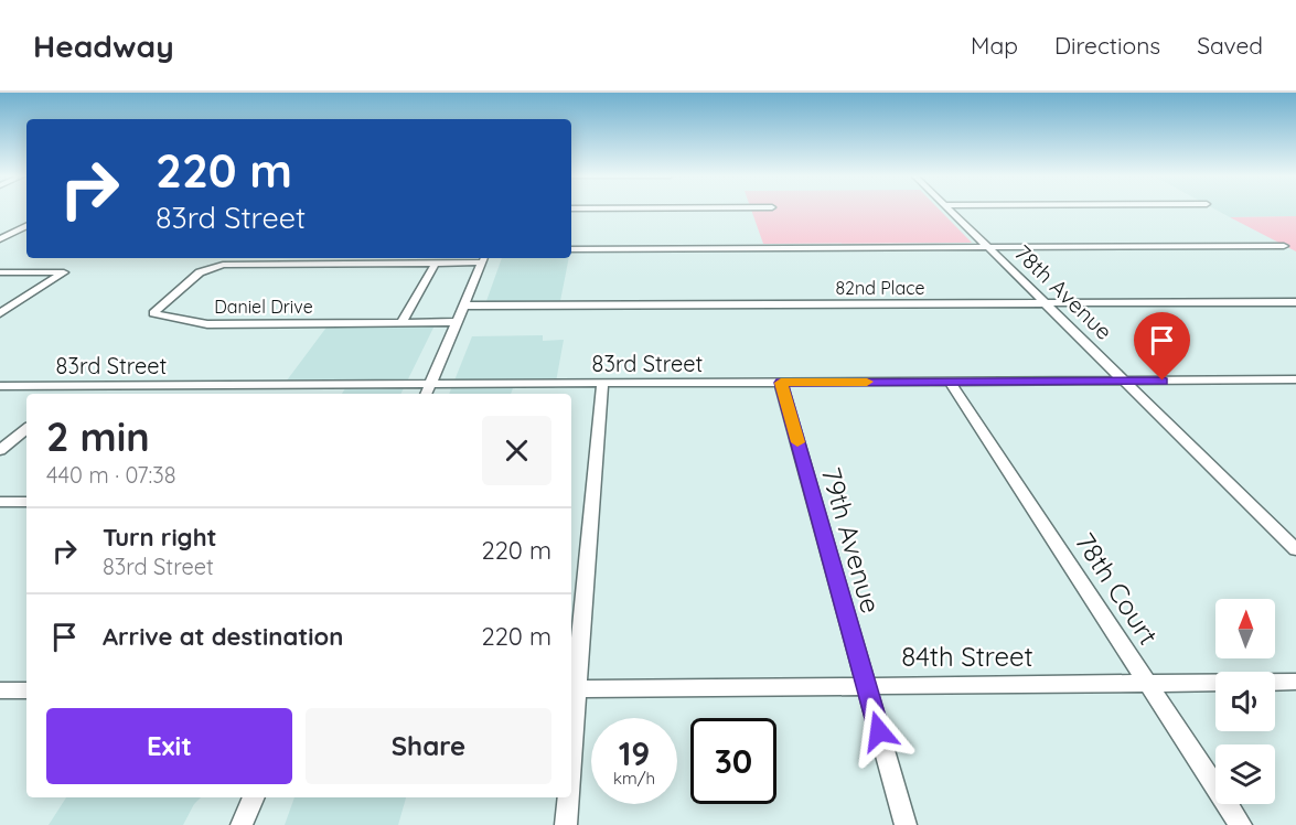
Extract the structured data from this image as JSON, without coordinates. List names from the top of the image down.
{
  "streets": {
    "street": [
      "82nd Place",
      "78th Avenue",
      "Daniel Drive",
      "83rd Street",
      "79th Avenue",
      "78th Court",
      "84th Street"
    ]
  },
  "crossings": [
    ["82nd Place", "78th Avenue"],
    ["78th Avenue", "83rd Street"],
    ["83rd Street", "79th Avenue"],
    ["83rd Street", "78th Court"],
    ["79th Avenue", "84th Street"],
    ["78th Court", "84th Street"]
  ],
  "north": "top",
  "page": {
    "header": "Headway",
    "nav": ["Map", "Directions", "Saved"],
    "turn": ["220 m", "83rd Street"],
    "heading": ["2 min", "440 m · 07:38"],
    "list": [
      {
        "name": "Turn right",
        "note": "83rd Street",
        "value": "220 m"
      },
      {
        "name": "Arrive at destination",
        "value": "220 m"
      }
    ],
    "buttons": ["Exit", "Share"],
    "speed": "19 km/h",
    "limit": "30"
  }
}
